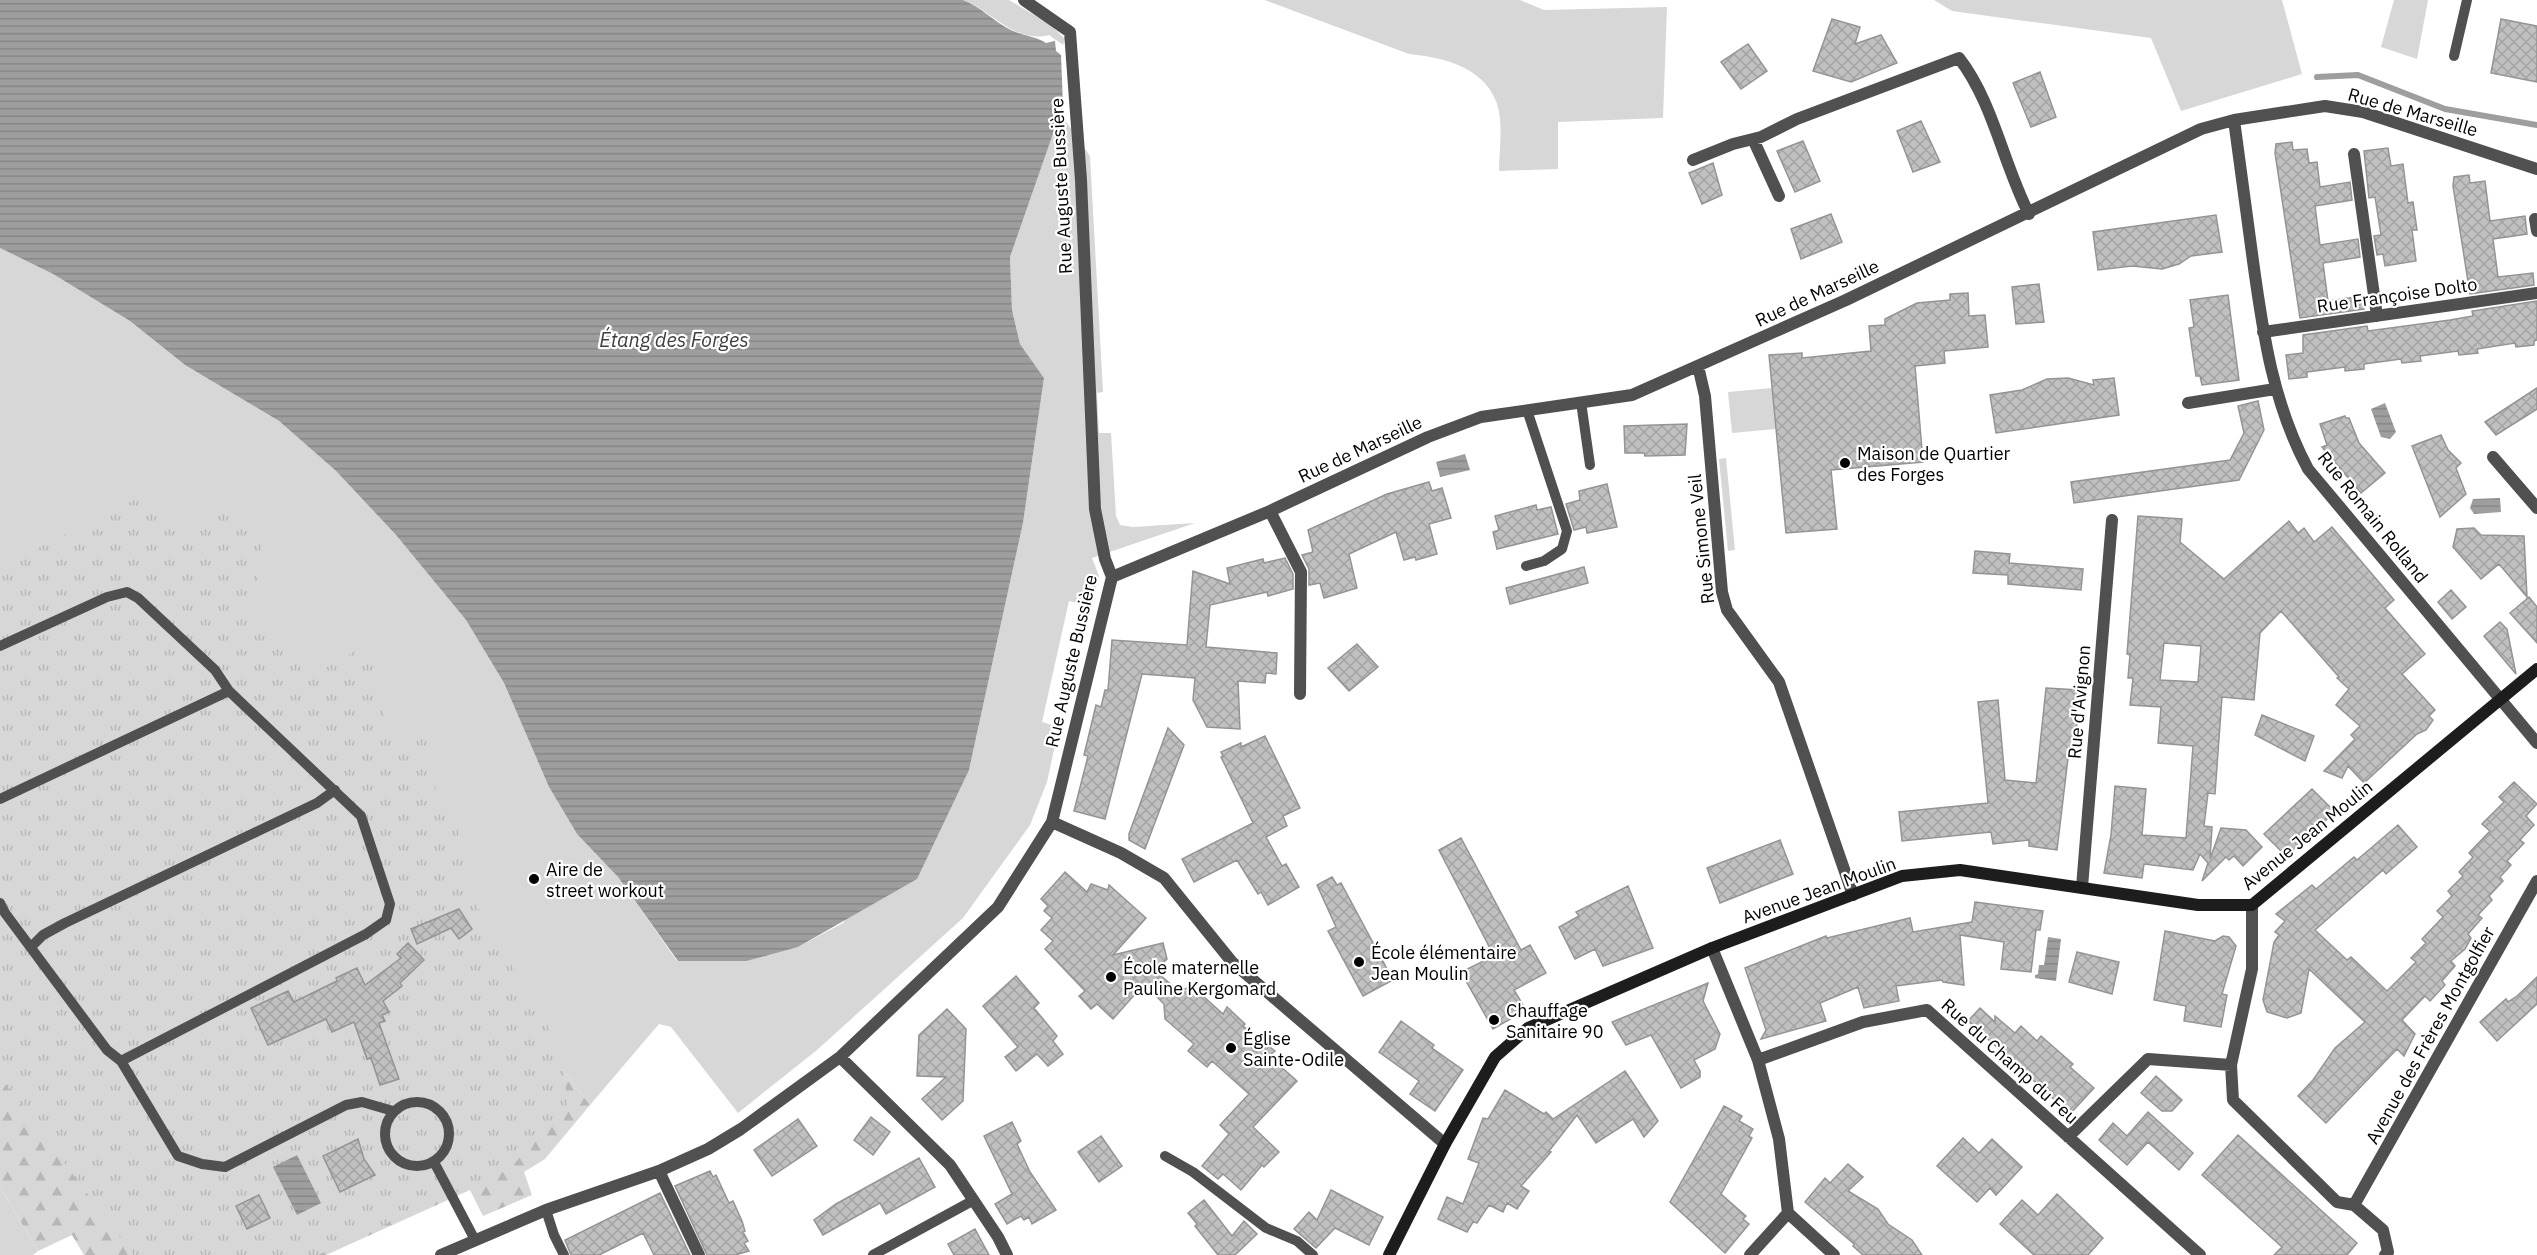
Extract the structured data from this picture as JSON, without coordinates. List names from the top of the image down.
{
  "streets": {
    "main road": ["Avenue Jean Moulin"],
    "street": [
      "Rue de Marseille",
      "Rue Auguste Bussière",
      "Rue Françoise Dolto",
      "Rue Romain Rolland",
      "Rue Simone Veil",
      "Rue d'Avignon",
      "Avenue des Frères Montgolfier",
      "Rue du Champ du Feu"
    ]
  },
  "crossings": [
    ["Rue de Marseille", "Rue Auguste Bussière"],
    ["Rue de Marseille", "Rue Romain Rolland"],
    ["Rue de Marseille", "Rue Simone Veil"],
    ["Rue Françoise Dolto", "Rue Romain Rolland"],
    ["Rue Romain Rolland", "Avenue Jean Moulin"],
    ["Rue Simone Veil", "Avenue Jean Moulin"],
    ["Rue d'Avignon", "Avenue Jean Moulin"]
  ],
  "water": ["Étang des Forges"],
  "places": [
    "Maison de Quartier des Forges",
    "Aire de street workout",
    "École élémentaire Jean Moulin",
    "École maternelle Pauline Kergomard",
    "Chauffage Sanitaire 90",
    "Église Sainte-Odile"
  ]
}
